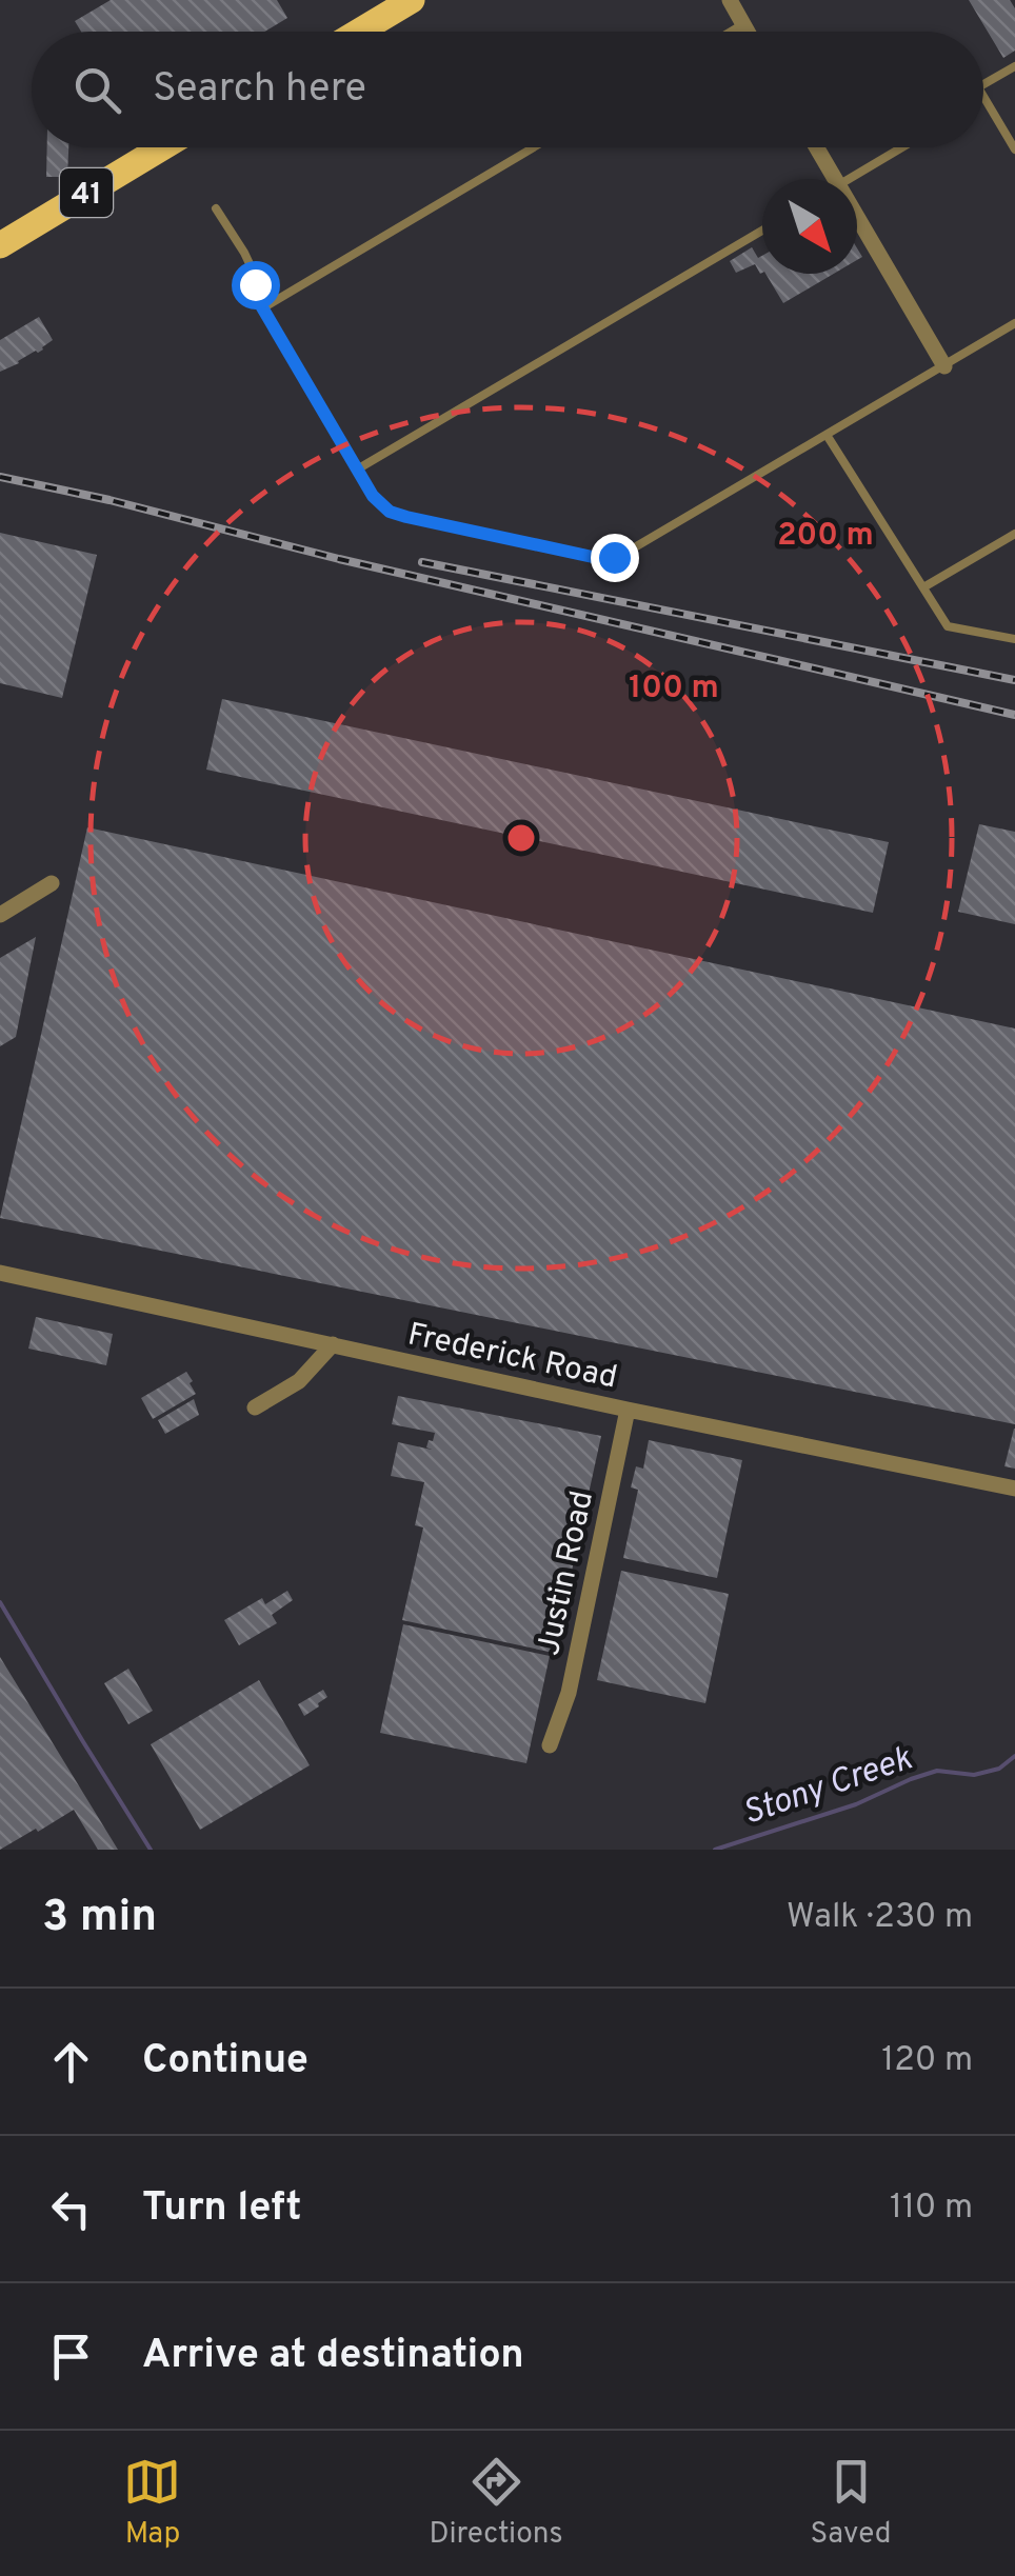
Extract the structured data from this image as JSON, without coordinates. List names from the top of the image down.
{
  "streets": {
    "main road": ["41"],
    "street": ["Frederick Road", "Justin Road"]
  },
  "crossings": [
    ["Frederick Road", "Justin Road"]
  ],
  "water": ["Stony Creek"],
  "north": "bottom right",
  "page": {
    "search": "Search here",
    "heading": ["3 min", "Walk · 230 m"],
    "list": [
      ["Continue", "120 m"],
      ["Turn left", "110 m"],
      "Arrive at destination"
    ],
    "nav": ["Map", "Directions", "Saved"]
  },
  "rings": ["200 m", "100 m"]
}
